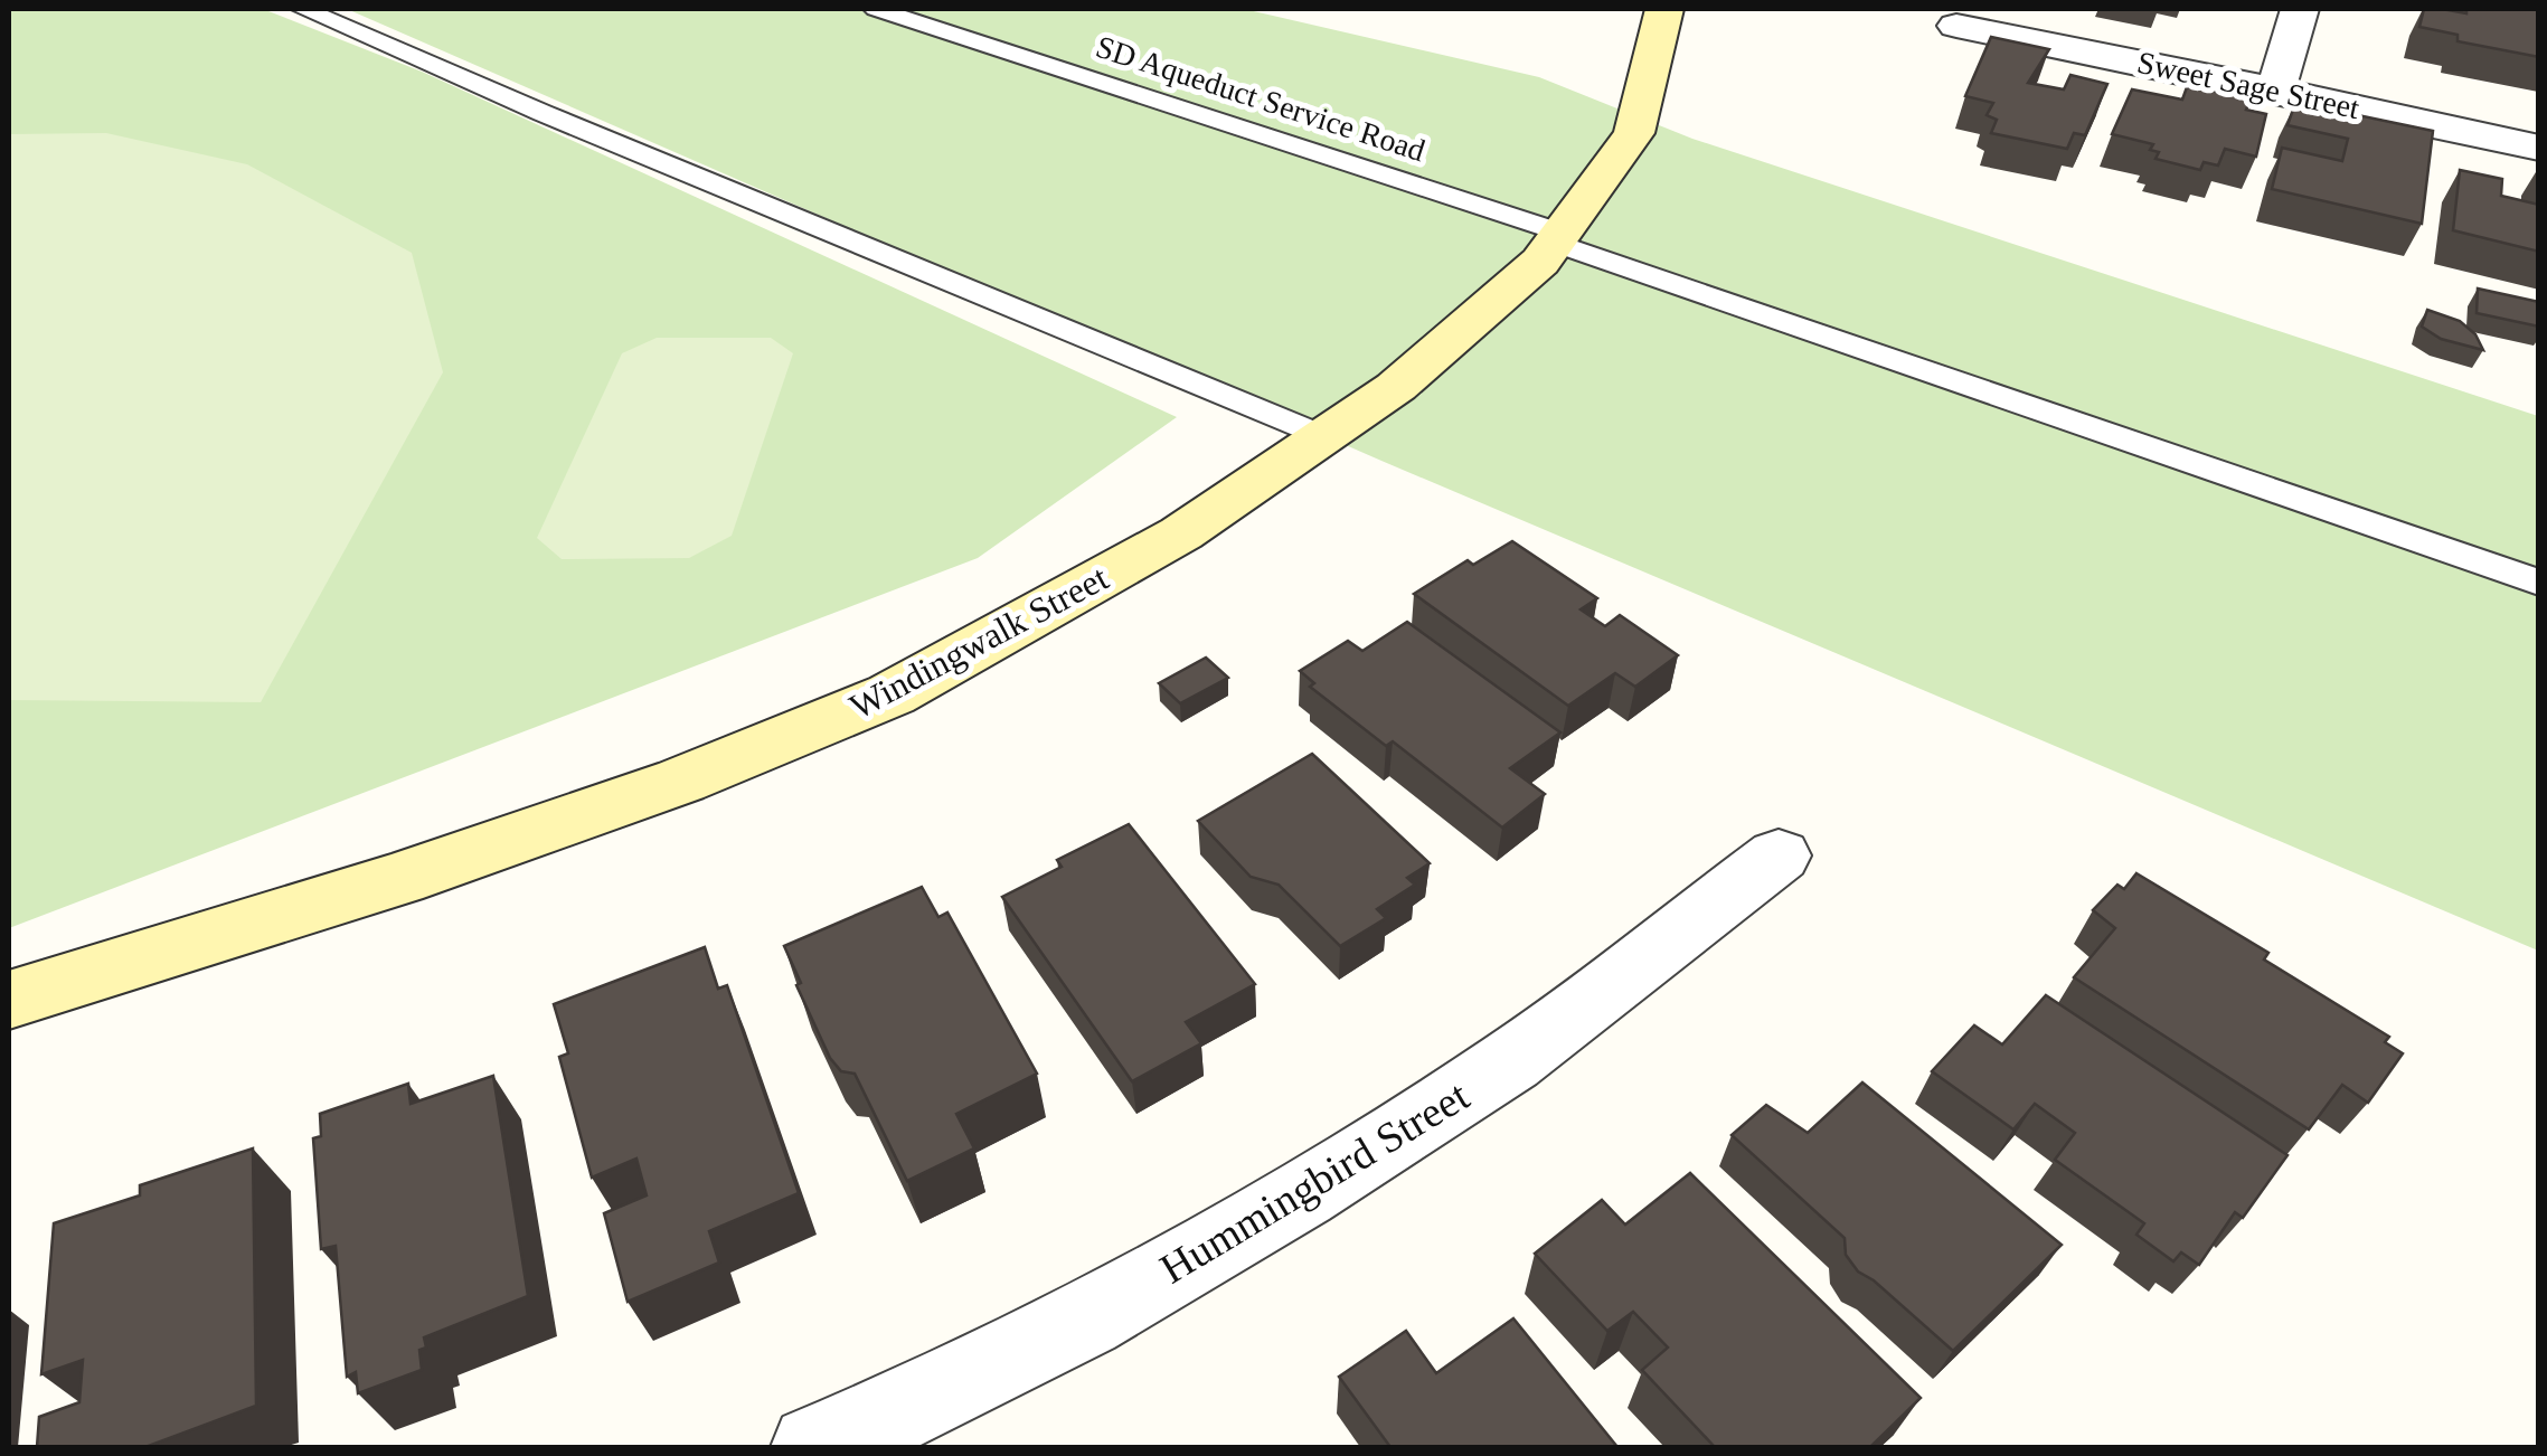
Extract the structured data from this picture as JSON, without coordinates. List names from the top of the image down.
{
  "streets": {
    "street": ["Sweet Sage Street", "Windingwalk Street", "Hummingbird Street"],
    "lane": ["SD Aqueduct Service Road"]
  },
  "crossings": [
    ["SD Aqueduct Service Road", "Windingwalk Street"]
  ]
}
